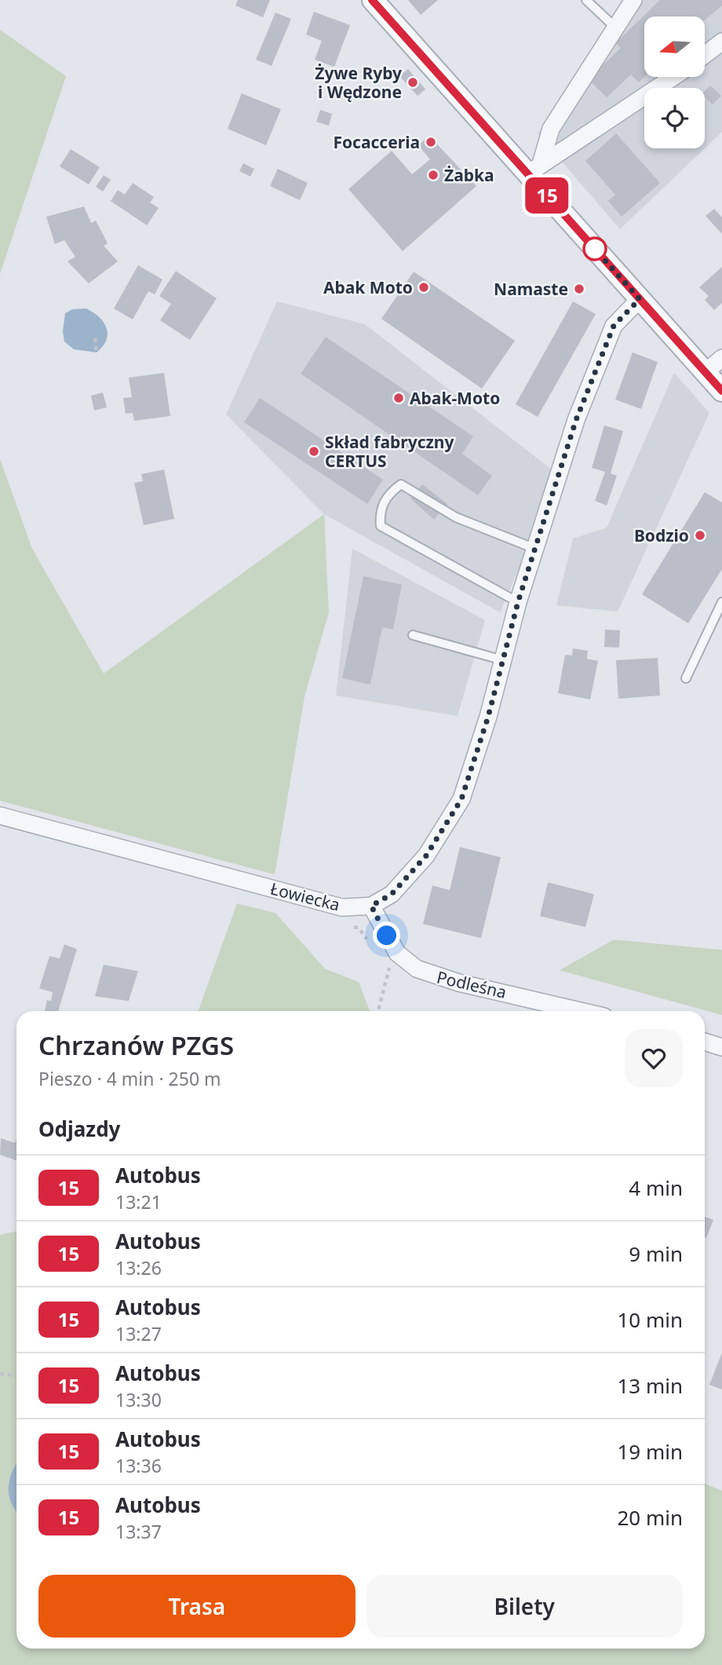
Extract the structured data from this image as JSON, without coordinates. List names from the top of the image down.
{
  "streets": {
    "street": ["Łowiecka", "Podleśna"]
  },
  "crossings": [
    ["Łowiecka", "Podleśna"]
  ],
  "places": [
    "Żywe Ryby i Wędzone",
    "Focacceria",
    "Żabka",
    "Abak Moto",
    "Namaste",
    "Abak-Moto",
    "Skład fabryczny CERTUS",
    "Bodzio"
  ],
  "lines": ["bus line 15"],
  "north": "left",
  "page": {
    "on_map": "15",
    "heading": [
      ["Chrzanów PZGS", "Pieszo · 4 min · 250 m"],
      "Odjazdy"
    ],
    "list": [
      {
        "mark": "15",
        "name": "Autobus",
        "note": "13:21",
        "value": "4 min"
      },
      {
        "mark": "15",
        "name": "Autobus",
        "note": "13:26",
        "value": "9 min"
      },
      {
        "mark": "15",
        "name": "Autobus",
        "note": "13:27",
        "value": "10 min"
      },
      {
        "mark": "15",
        "name": "Autobus",
        "note": "13:30",
        "value": "13 min"
      },
      {
        "mark": "15",
        "name": "Autobus",
        "note": "13:36",
        "value": "19 min"
      },
      {
        "mark": "15",
        "name": "Autobus",
        "note": "13:37",
        "value": "20 min"
      }
    ],
    "buttons": ["Trasa", "Bilety"]
  }
}
